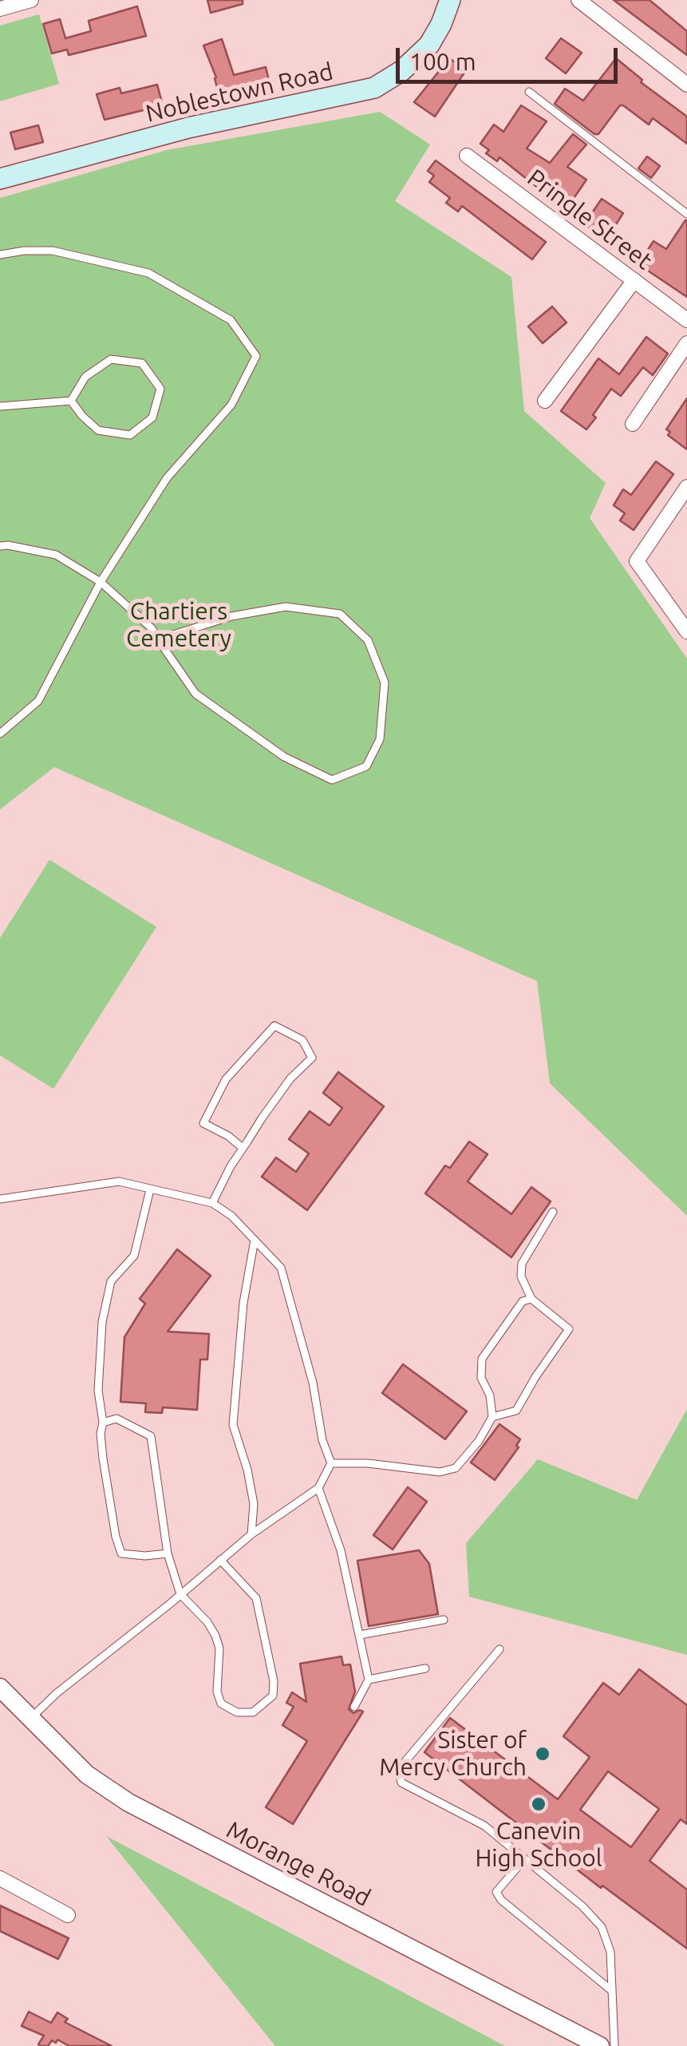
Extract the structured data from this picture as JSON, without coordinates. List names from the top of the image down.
{
  "streets": {
    "main road": ["Noblestown Road"],
    "street": ["Pringle Street", "Morange Road"]
  },
  "parks": ["Chartiers Cemetery"],
  "places": ["Sister of Mercy Church", "Canevin High School"],
  "scale_bar": "100 m"
}
